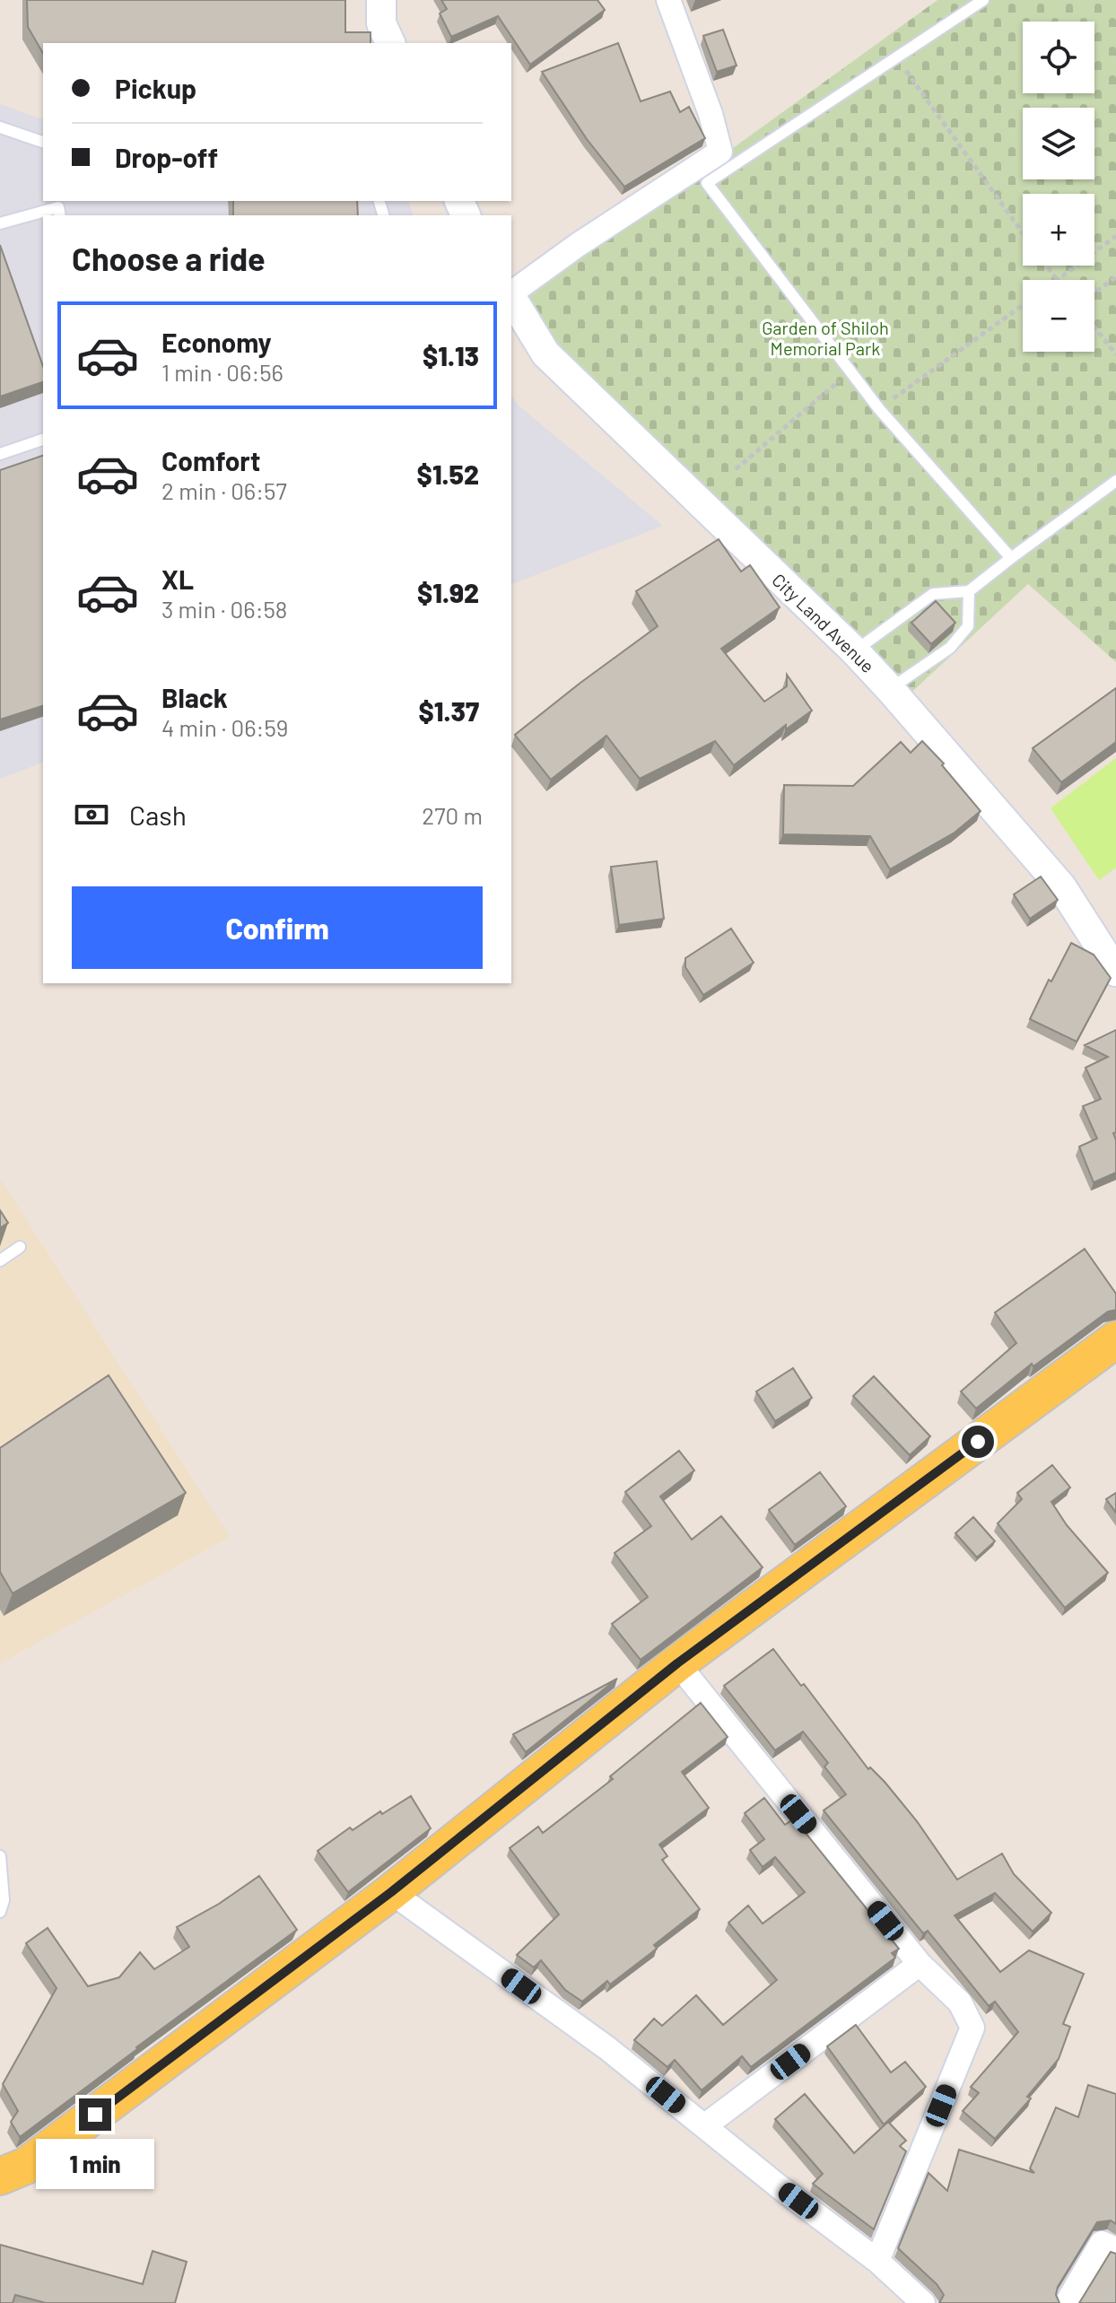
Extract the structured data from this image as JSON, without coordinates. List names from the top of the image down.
{
  "streets": {
    "street": ["City Land Avenue"]
  },
  "parks": ["Garden of Shiloh Memorial Park"],
  "page": {
    "map_buttons": ["+", "−"],
    "banner": ["Pickup", "Drop-off"],
    "heading": "Choose a ride",
    "list": [
      {
        "name": "Economy",
        "note": "1 min · 06:56",
        "value": "$1.13"
      },
      {
        "name": "Comfort",
        "note": "2 min · 06:57",
        "value": "$1.52"
      },
      {
        "name": "XL",
        "note": "3 min · 06:58",
        "value": "$1.92"
      },
      {
        "name": "Black",
        "note": "4 min · 06:59",
        "value": "$1.37"
      }
    ],
    "pay": ["Cash", "270 m"],
    "buttons": "Confirm",
    "bubble": "1 min"
  }
}
